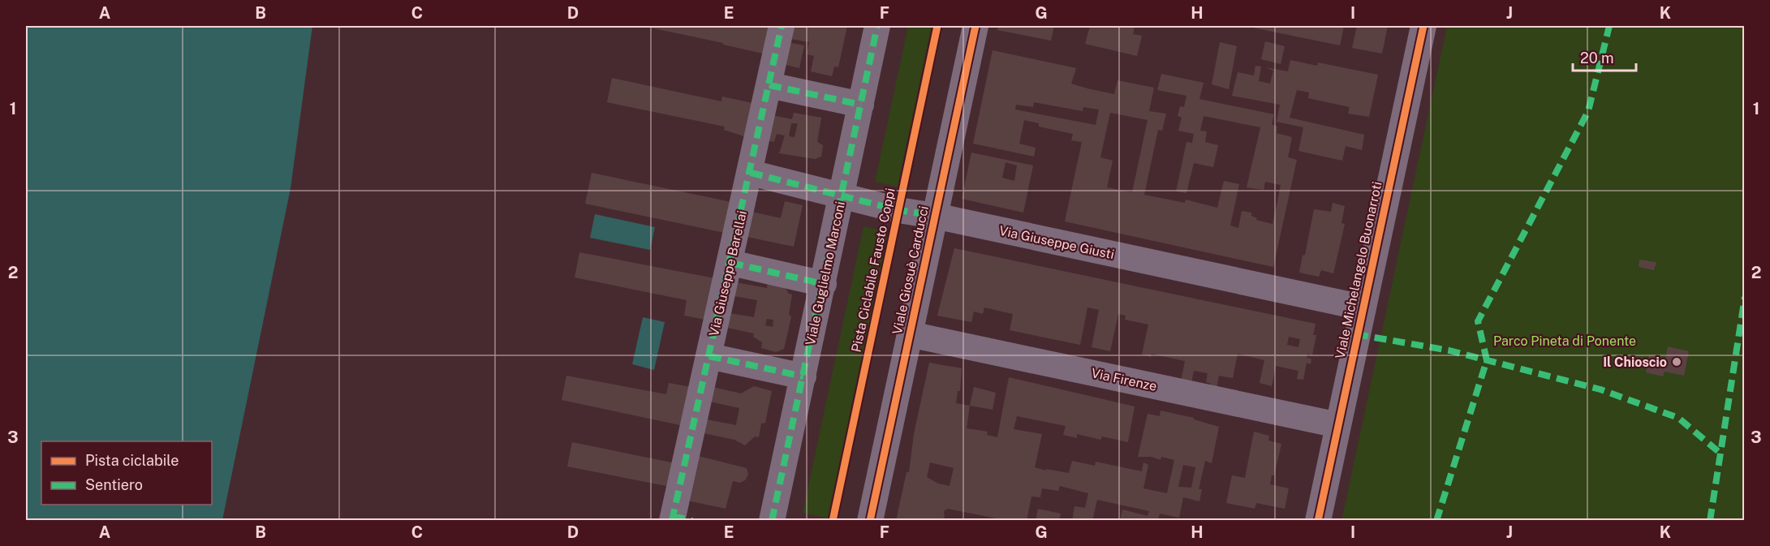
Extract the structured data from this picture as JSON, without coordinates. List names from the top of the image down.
{
  "streets": {
    "street": [
      "Via Giuseppe Giusti",
      "Viale Giosuè Carducci",
      "Viale Michelangelo Buonarroti",
      "Via Giuseppe Barellai",
      "Viale Guglielmo Marconi",
      "Via Firenze"
    ],
    "cycle path": ["Pista Ciclabile Fausto Coppi"]
  },
  "crossings": [
    ["Via Giuseppe Giusti", "Viale Giosuè Carducci"],
    ["Via Giuseppe Giusti", "Viale Michelangelo Buonarroti"],
    ["Via Giuseppe Giusti", "Via Giuseppe Barellai"],
    ["Via Giuseppe Giusti", "Viale Guglielmo Marconi"],
    ["Viale Giosuè Carducci", "Via Firenze"],
    ["Viale Michelangelo Buonarroti", "Via Firenze"]
  ],
  "parks": ["Parco Pineta di Ponente"],
  "places": ["Il Chioscio"],
  "legend": ["Pista ciclabile", "Sentiero"],
  "scale_bar": "20 m",
  "grid": {
    "columns": [
      "A",
      "B",
      "C",
      "D",
      "E",
      "F",
      "G",
      "H",
      "I",
      "J",
      "K"
    ],
    "rows": ["1", "2", "3"]
  }
}
